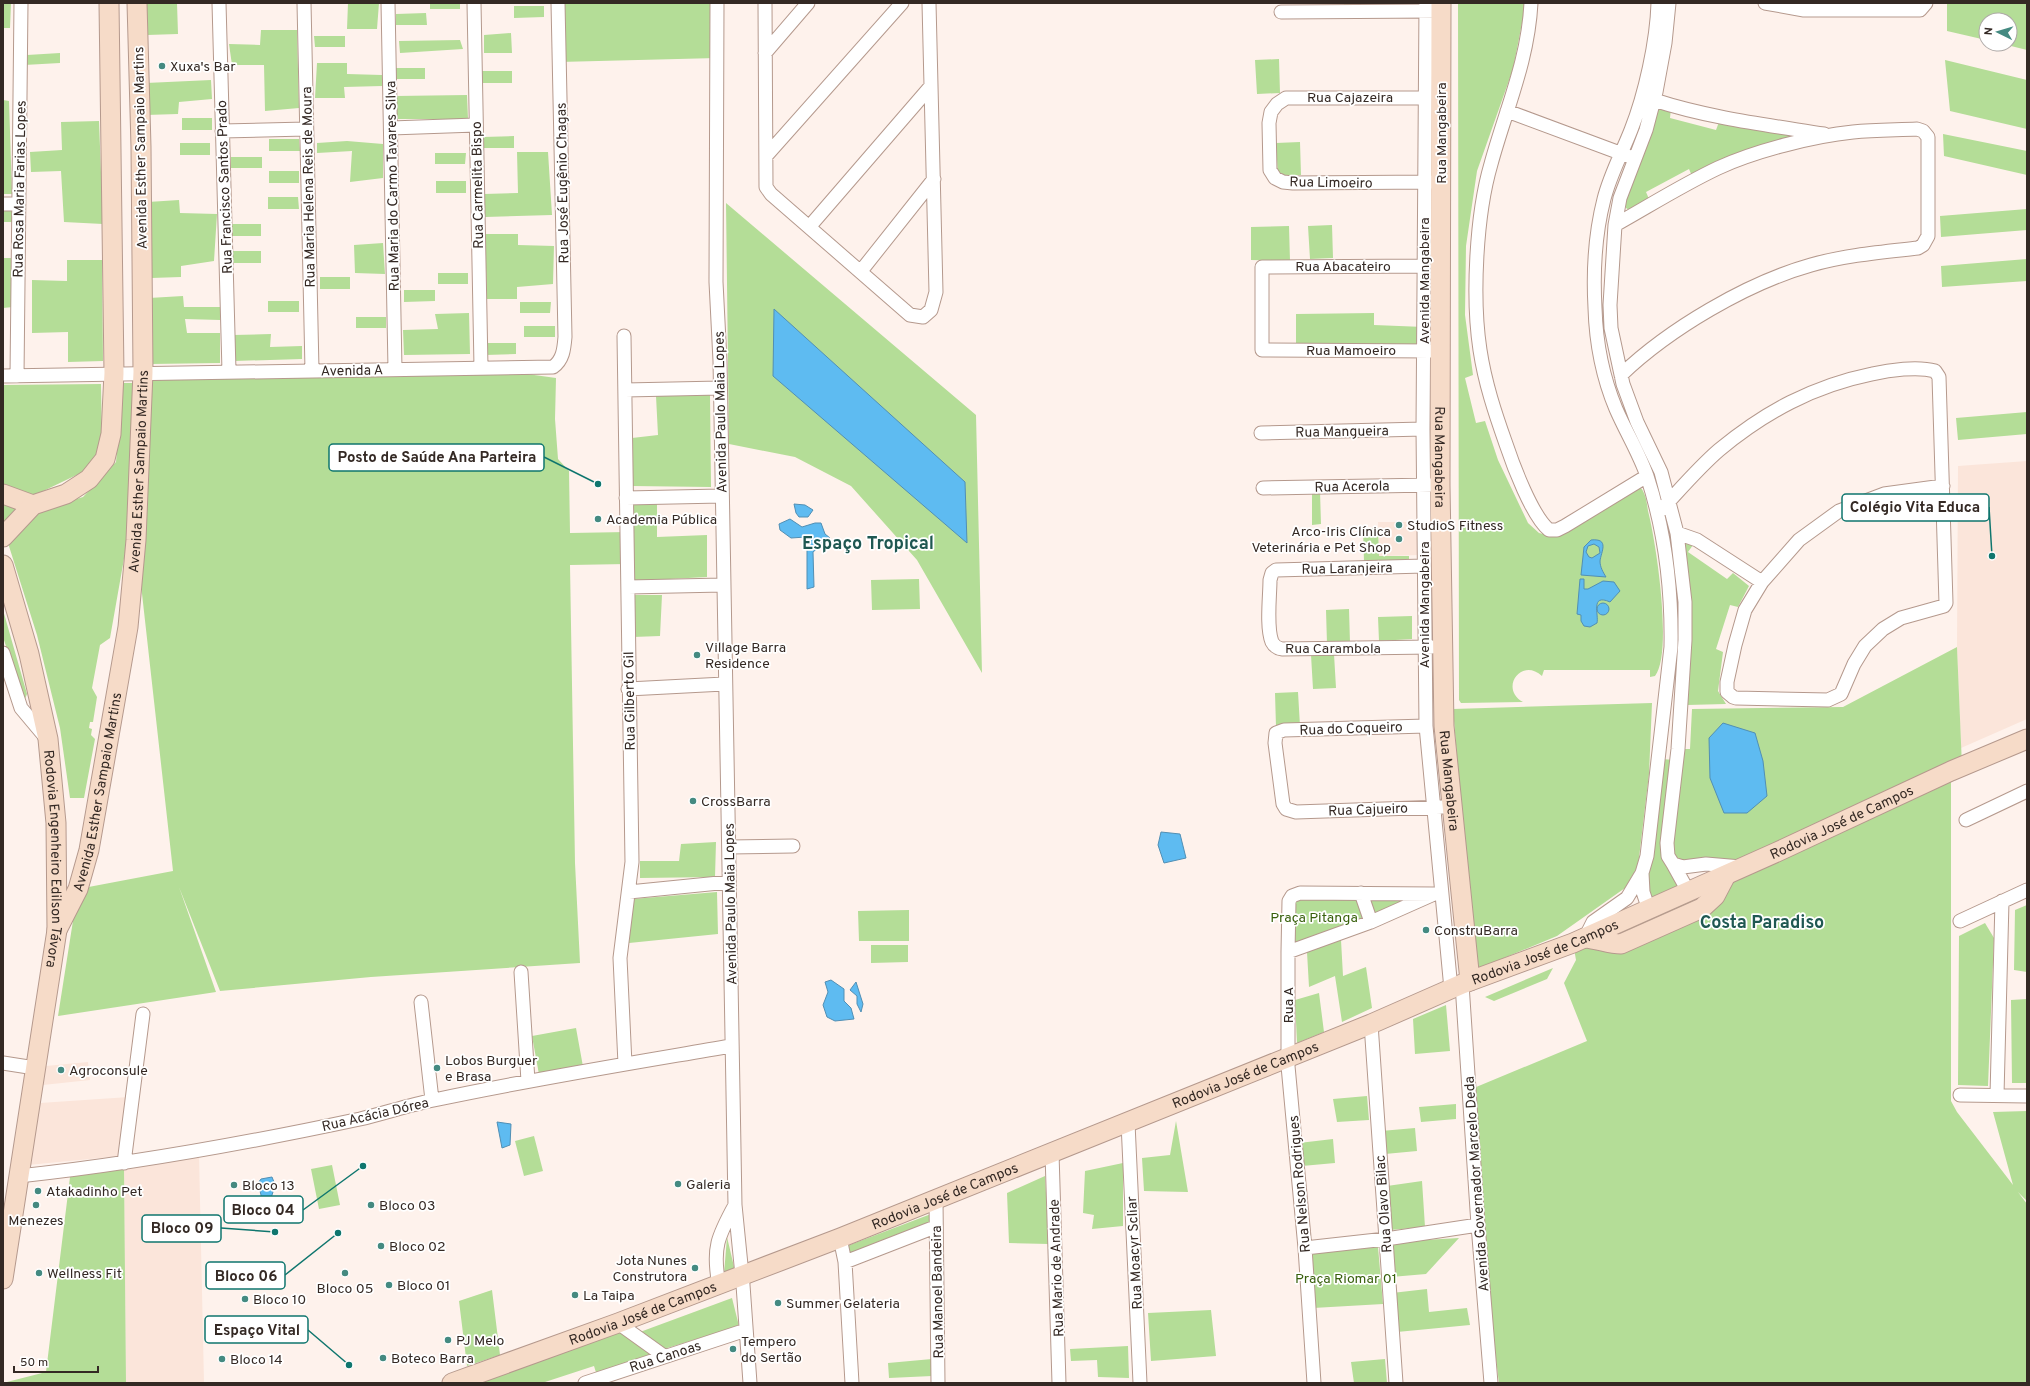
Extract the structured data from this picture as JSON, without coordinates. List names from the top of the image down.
{
  "streets": {
    "street": [
      "Rua Cajazeira",
      "Rua Mangabeira",
      "Avenida Esther Sampaio Martins",
      "Rua Limoeiro",
      "Rua José Eugênio Chagas",
      "Rua Carmelita Bispo",
      "Rua Maria do Carmo Tavares Silva",
      "Rua Francisco Santos Prado",
      "Rua Maria Helena Reis de Moura",
      "Rua Rosa Maria Farias Lopes",
      "Rua Abacateiro",
      "Avenida Mangabeira",
      "Rua Mamoeiro",
      "Avenida A",
      "Avenida Paulo Maia Lopes",
      "Rua Mangueira",
      "Rua Acerola",
      "Rua Laranjeira",
      "Rua Carambola",
      "Rua Gilberto Gil",
      "Rua do Coqueiro",
      "Rua Cajueiro",
      "Rodovia José de Campos",
      "Rodovia Engenheiro Edilson Távora",
      "Rua A",
      "Rua Acácia Dórea",
      "Rua Nelson Rodrigues",
      "Avenida Governador Marcelo Deda",
      "Rua Olavo Bilac",
      "Rua Moacyr Scliar",
      "Rua Mario de Andrade",
      "Rua Manoel Bandeira",
      "Rua Canoas"
    ]
  },
  "crossings": [
    ["Rua Cajazeira", "Rua Limoeiro"],
    ["Rua Cajazeira", "Avenida Mangabeira"],
    ["Rua Mangabeira", "Rua Limoeiro"],
    ["Rua Mangabeira", "Avenida Mangabeira"],
    ["Rua Mangabeira", "Rua Mamoeiro"],
    ["Rua Mangabeira", "Rua Acerola"],
    ["Rua Mangabeira", "Rua Carambola"],
    ["Rua Mangabeira", "Rua Cajueiro"],
    ["Rua Mangabeira", "Rodovia José de Campos"],
    ["Rua Mangabeira", "Avenida Governador Marcelo Deda"],
    ["Avenida Esther Sampaio Martins", "Avenida A"],
    ["Avenida Esther Sampaio Martins", "Rodovia Engenheiro Edilson Távora"],
    ["Rua Limoeiro", "Avenida Mangabeira"],
    ["Rua José Eugênio Chagas", "Avenida A"],
    ["Rua Carmelita Bispo", "Avenida A"],
    ["Rua Maria do Carmo Tavares Silva", "Avenida A"],
    ["Rua Francisco Santos Prado", "Avenida A"],
    ["Rua Maria Helena Reis de Moura", "Avenida A"],
    ["Rua Rosa Maria Farias Lopes", "Avenida A"],
    ["Rua Abacateiro", "Avenida Mangabeira"],
    ["Rua Abacateiro", "Rua Mamoeiro"],
    ["Avenida Mangabeira", "Rua Mamoeiro"],
    ["Avenida Mangabeira", "Rua Mangueira"],
    ["Avenida Mangabeira", "Rua Acerola"],
    ["Avenida Mangabeira", "Rua Laranjeira"],
    ["Avenida Mangabeira", "Rua Carambola"],
    ["Avenida Mangabeira", "Rua do Coqueiro"],
    ["Avenida Mangabeira", "Rua Cajueiro"],
    ["Avenida Mangabeira", "Rodovia José de Campos"],
    ["Avenida Mangabeira", "Avenida Governador Marcelo Deda"],
    ["Avenida Paulo Maia Lopes", "Rodovia José de Campos"],
    ["Avenida Paulo Maia Lopes", "Rua Acácia Dórea"],
    ["Avenida Paulo Maia Lopes", "Rua Canoas"],
    ["Rua Laranjeira", "Rua Carambola"],
    ["Rua Gilberto Gil", "Rua Acácia Dórea"],
    ["Rua do Coqueiro", "Rua Cajueiro"],
    ["Rodovia José de Campos", "Rua A"],
    ["Rodovia José de Campos", "Rua Nelson Rodrigues"],
    ["Rodovia José de Campos", "Avenida Governador Marcelo Deda"],
    ["Rodovia José de Campos", "Rua Olavo Bilac"],
    ["Rodovia José de Campos", "Rua Moacyr Scliar"],
    ["Rodovia José de Campos", "Rua Mario de Andrade"],
    ["Rodovia José de Campos", "Rua Manoel Bandeira"],
    ["Rodovia Engenheiro Edilson Távora", "Rua Acácia Dórea"],
    ["Rua A", "Rua Nelson Rodrigues"]
  ],
  "districts": ["Espaço Tropical", "Costa Paradiso"],
  "parks": ["Praça Pitanga", "Praça Riomar 01"],
  "places": [
    "Xuxa's Bar",
    "Posto de Saúde Ana Parteira",
    "Academia Pública",
    "StudioS Fitness",
    "Arco-Iris Clínica Veterinária e Pet Shop",
    "Colégio Vita Educa",
    "Village Barra Residence",
    "CrossBarra",
    "ConstruBarra",
    "Lobos Burguer e Brasa",
    "Agroconsule",
    "Bloco 04",
    "Galeria",
    "Bloco 13",
    "Atakadinho Pet",
    "Menezes",
    "Bloco 03",
    "Bloco 09",
    "Bloco 06",
    "Bloco 02",
    "Jota Nunes Construtora",
    "Wellness Fit",
    "Bloco 05",
    "Bloco 01",
    "La Taipa",
    "Bloco 10",
    "Summer Gelateria",
    "PJ Melo",
    "Tempero do Sertão",
    "Boteco Barra",
    "Bloco 14",
    "Espaço Vital"
  ],
  "scale_bar": "50 m",
  "north": "left"
}
